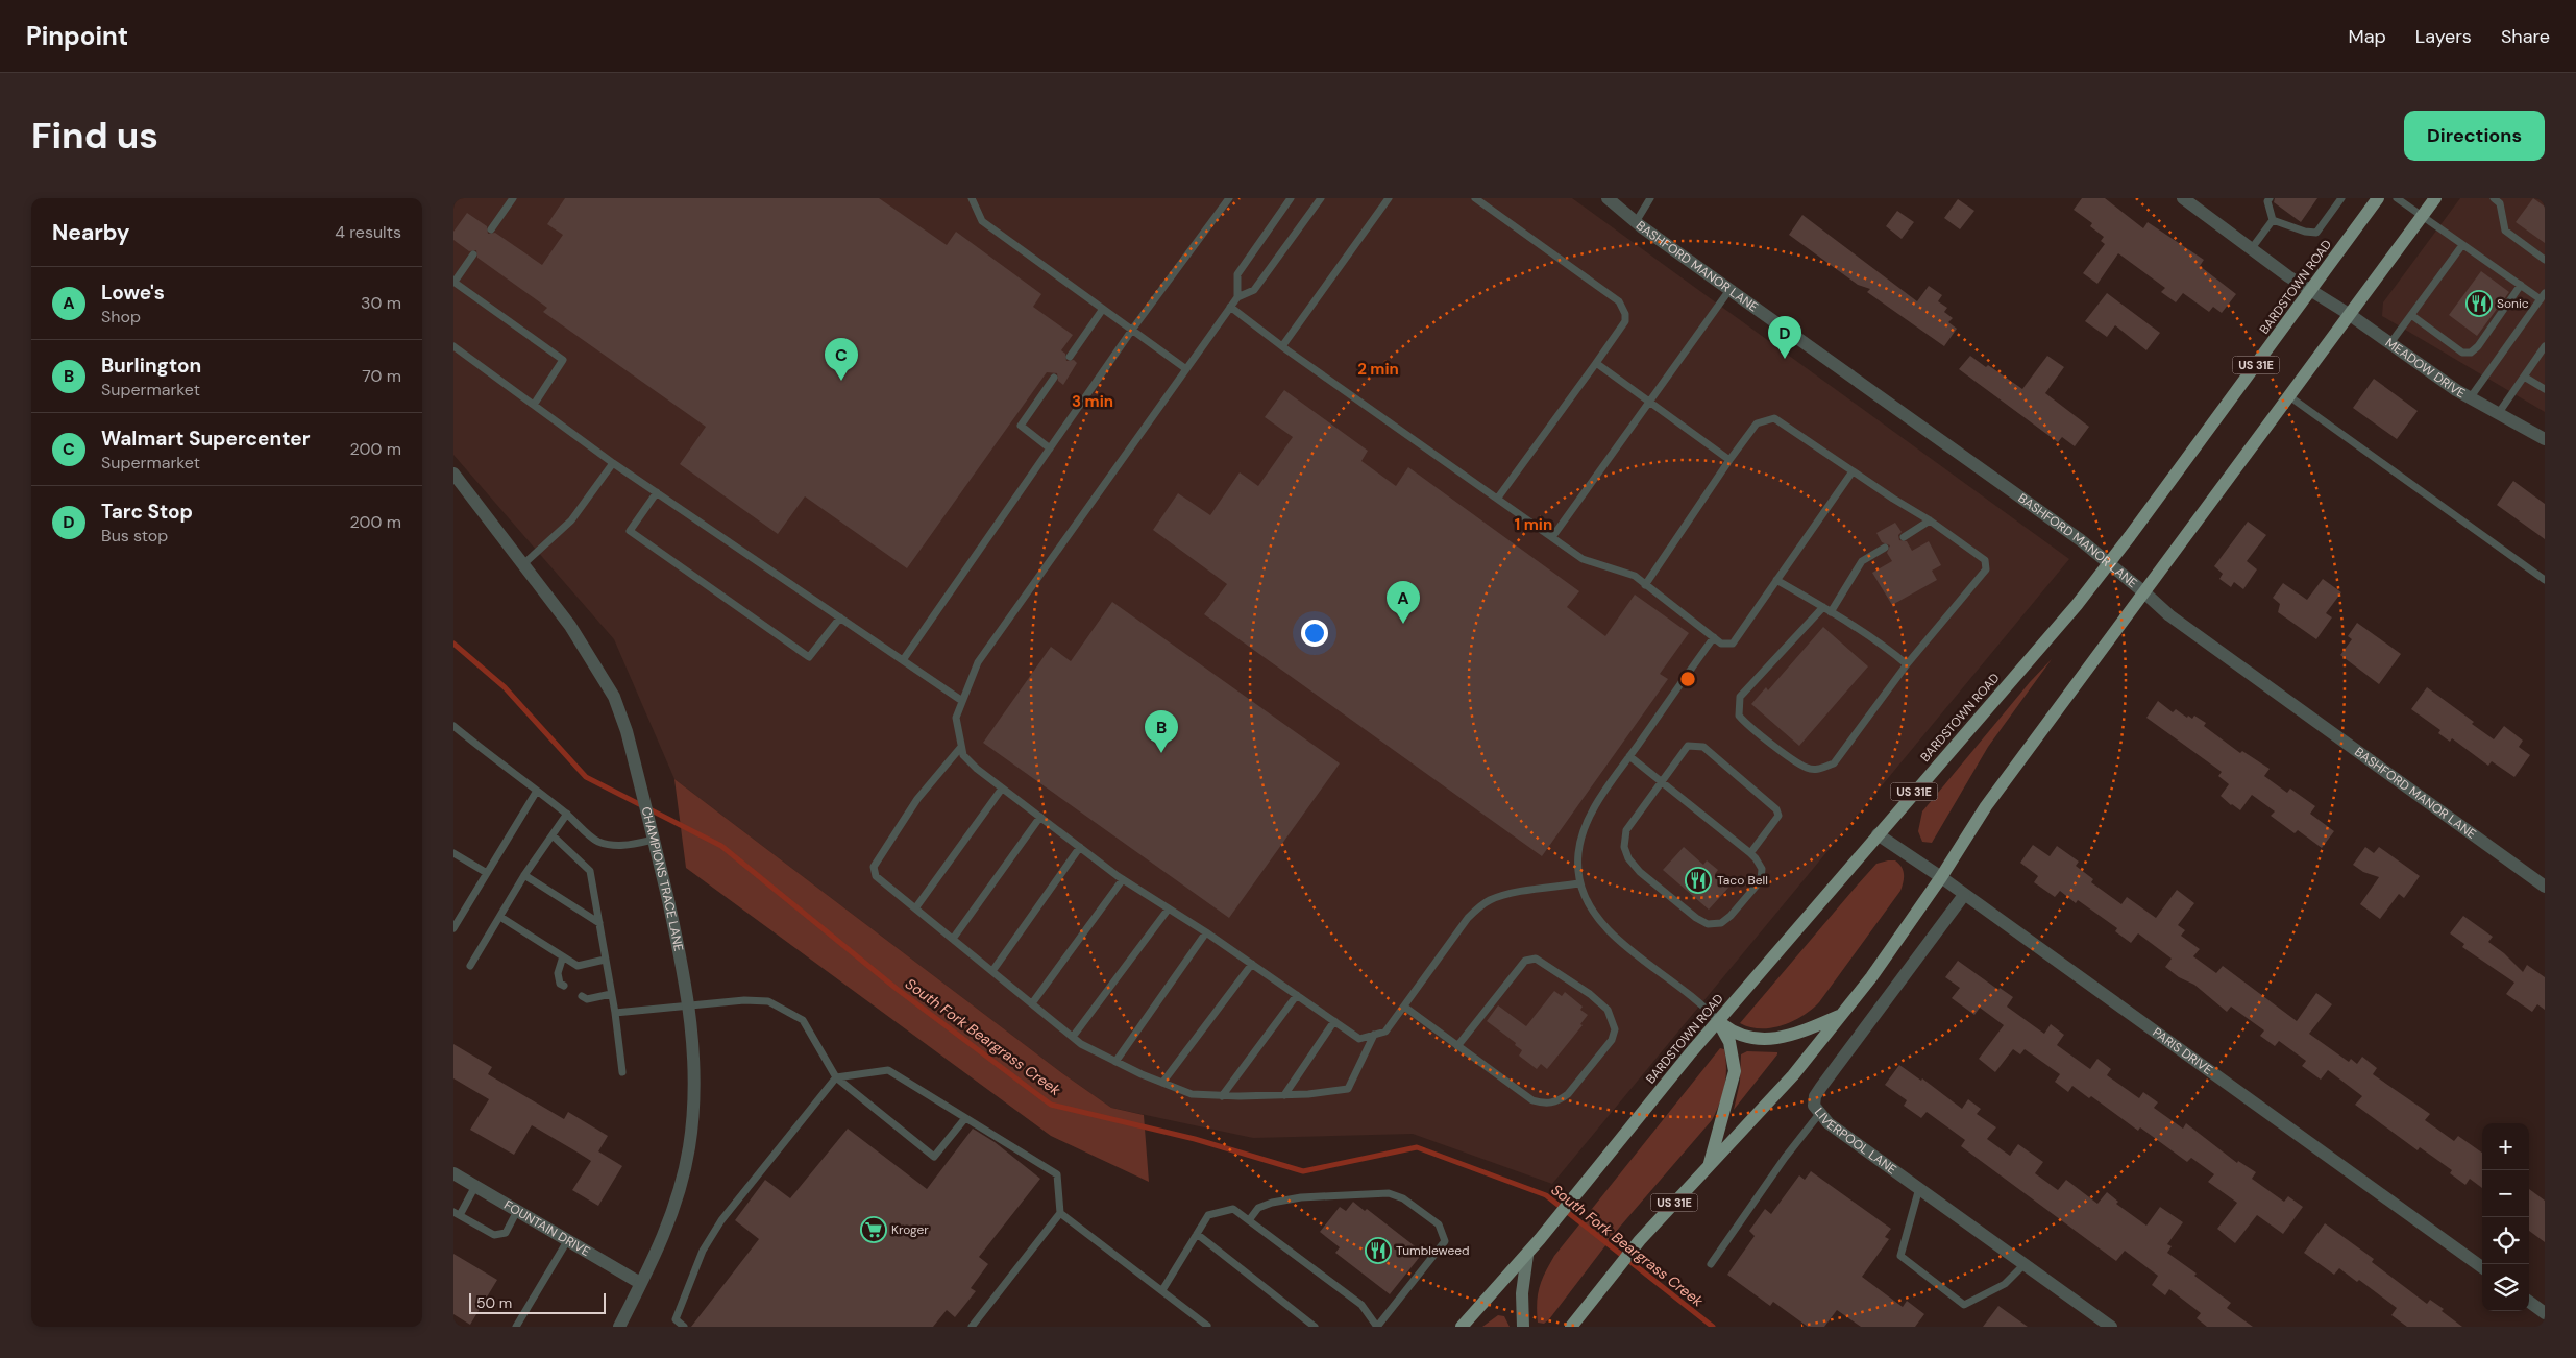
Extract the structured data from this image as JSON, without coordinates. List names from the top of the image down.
{
  "streets": {
    "main road": ["BARDSTOWN ROAD", "US 31E"],
    "street": [
      "BASHFORD MANOR LANE",
      "MEADOW DRIVE",
      "CHAMPIONS TRACE LANE",
      "PARIS DRIVE",
      "LIVERPOOL LANE",
      "FOUNTAIN DRIVE"
    ]
  },
  "crossings": [
    ["BASHFORD MANOR LANE", "BARDSTOWN ROAD"],
    ["BASHFORD MANOR LANE", "US 31E"],
    ["BARDSTOWN ROAD", "US 31E"],
    ["BARDSTOWN ROAD", "MEADOW DRIVE"],
    ["BARDSTOWN ROAD", "PARIS DRIVE"],
    ["US 31E", "MEADOW DRIVE"],
    ["US 31E", "PARIS DRIVE"],
    ["CHAMPIONS TRACE LANE", "FOUNTAIN DRIVE"],
    ["PARIS DRIVE", "LIVERPOOL LANE"]
  ],
  "water": ["South Fork Beargrass Creek"],
  "places": {
    "restaurant": ["Sonic", "Taco Bell", "Tumbleweed"],
    "supermarket": ["Kroger"]
  },
  "scale_bar": "50 m",
  "page": {
    "header": "Pinpoint",
    "nav": ["Map", "Layers", "Share"],
    "buttons": "Directions",
    "title": "Find us",
    "heading": ["Nearby", "4 results"],
    "list": [
      {
        "mark": "A",
        "name": "Lowe's",
        "note": "Shop",
        "value": "30 m"
      },
      {
        "mark": "B",
        "name": "Burlington",
        "note": "Supermarket",
        "value": "70 m"
      },
      {
        "mark": "C",
        "name": "Walmart Supercenter",
        "note": "Supermarket",
        "value": "200 m"
      },
      {
        "mark": "D",
        "name": "Tarc Stop",
        "note": "Bus stop",
        "value": "200 m"
      }
    ],
    "pins": [
      "D",
      "C",
      "A",
      "B"
    ],
    "map_buttons": ["+", "−"],
    "scale": "50 m"
  },
  "rings": ["2 min", "3 min", "1 min"]
}
